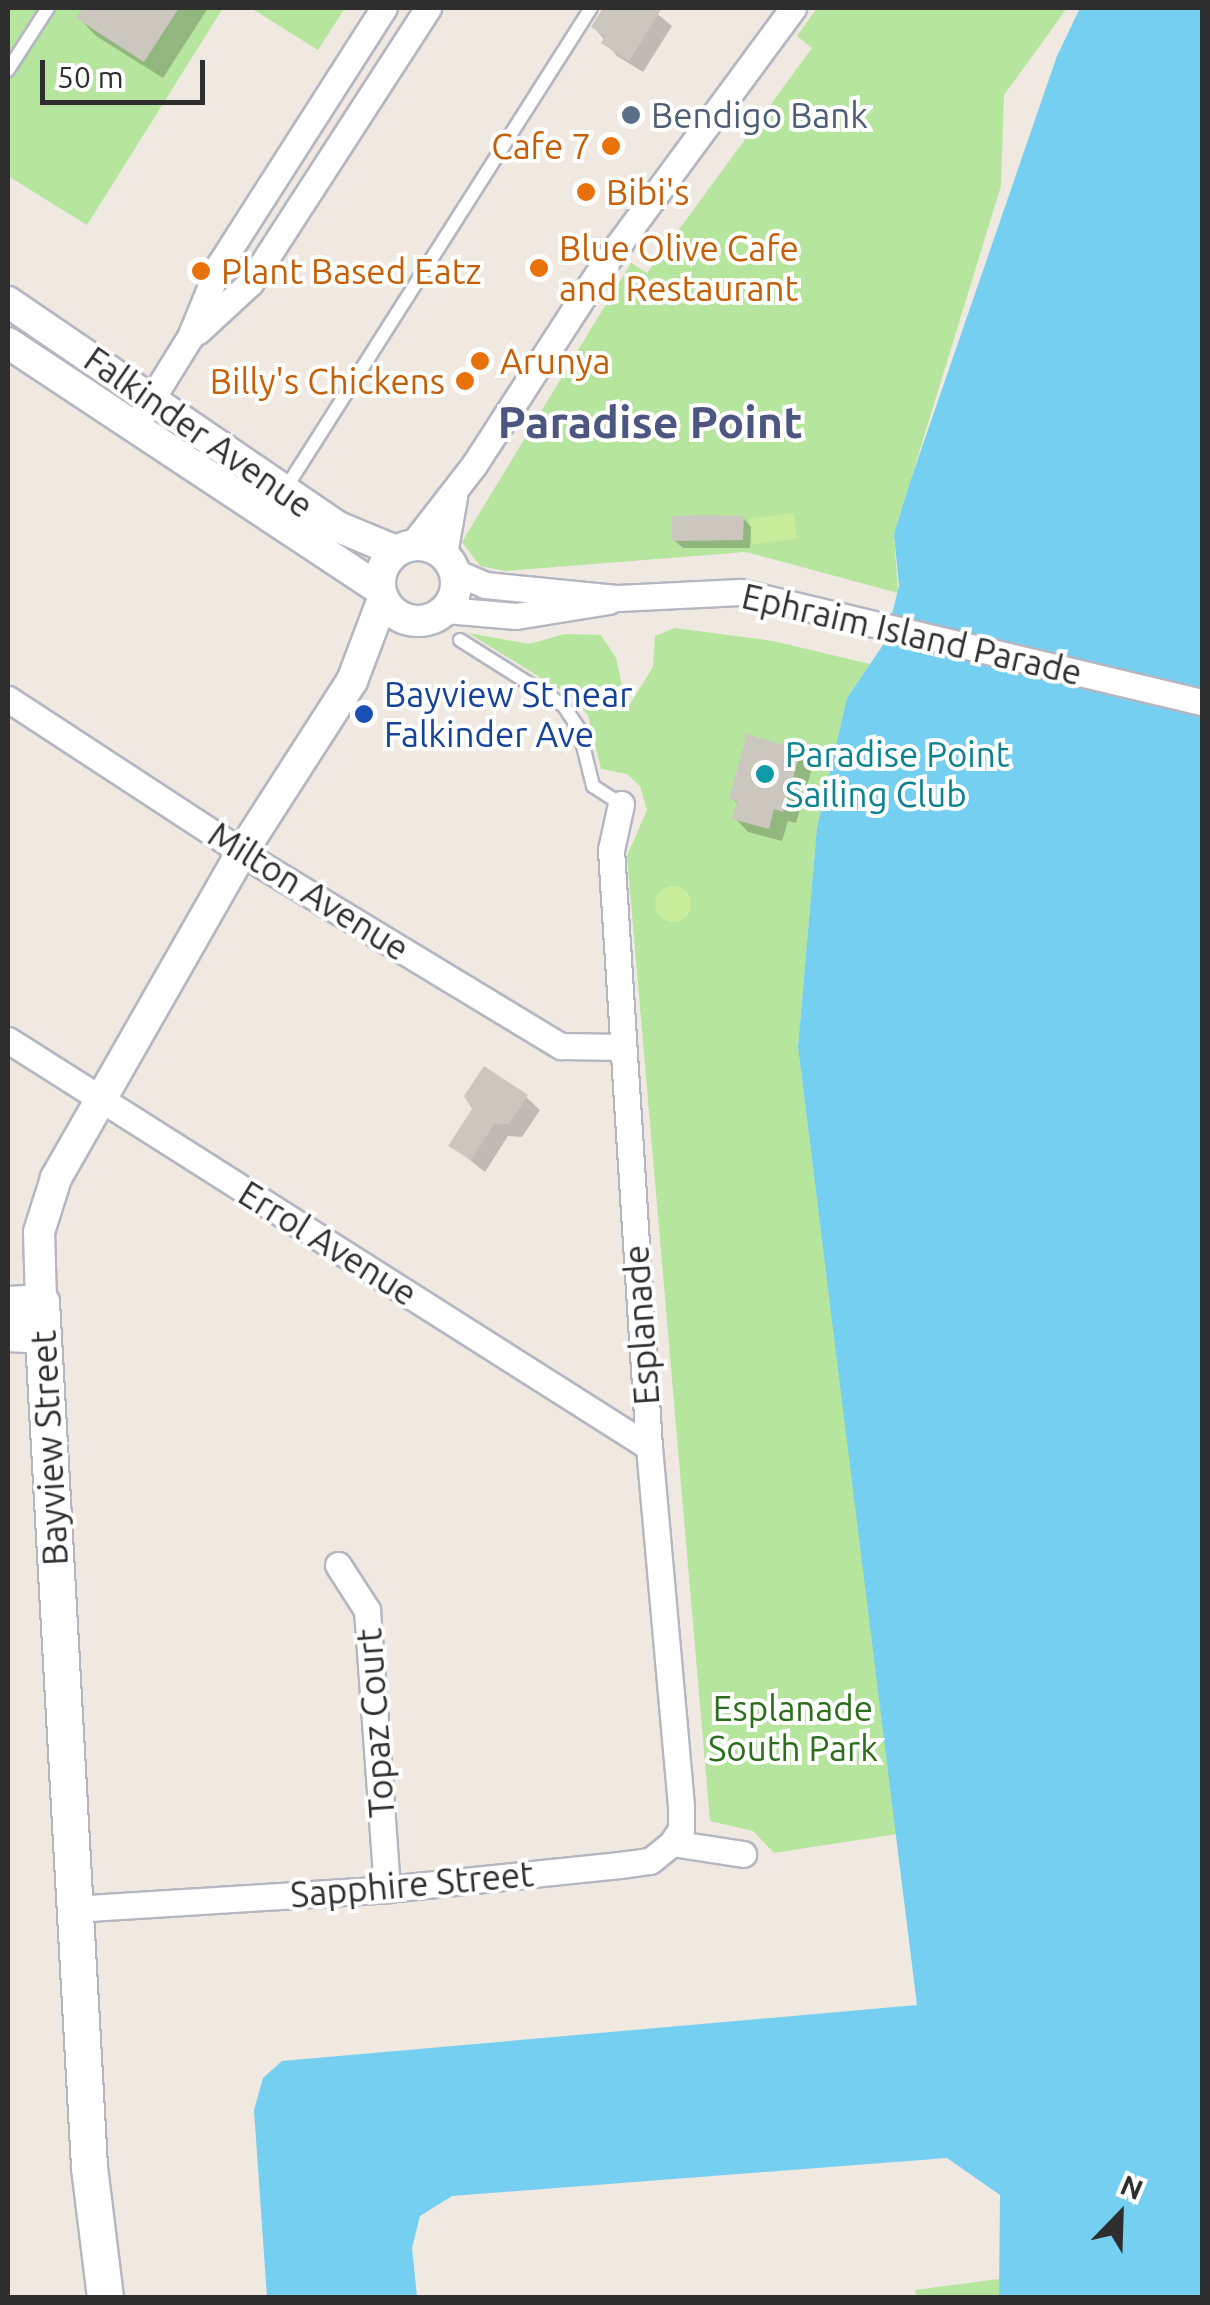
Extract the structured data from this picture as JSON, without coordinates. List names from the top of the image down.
{
  "streets": {
    "main road": ["Bayview Street"],
    "street": [
      "Falkinder Avenue",
      "Ephraim Island Parade",
      "Milton Avenue",
      "Errol Avenue",
      "Esplanade",
      "Topaz Court",
      "Sapphire Street"
    ]
  },
  "crossings": [
    ["Falkinder Avenue", "Ephraim Island Parade"],
    ["Falkinder Avenue", "Bayview Street"],
    ["Ephraim Island Parade", "Bayview Street"],
    ["Milton Avenue", "Esplanade"],
    ["Milton Avenue", "Bayview Street"],
    ["Errol Avenue", "Esplanade"],
    ["Errol Avenue", "Bayview Street"],
    ["Esplanade", "Sapphire Street"],
    ["Bayview Street", "Sapphire Street"],
    ["Topaz Court", "Sapphire Street"]
  ],
  "districts": ["Paradise Point"],
  "parks": ["Esplanade South Park"],
  "places": [
    "Bendigo Bank",
    "Cafe 7",
    "Bibi's",
    "Blue Olive Cafe and Restaurant",
    "Plant Based Eatz",
    "Arunya",
    "Billy's Chickens",
    "Bayview St near Falkinder Ave",
    "Paradise Point Sailing Club"
  ],
  "scale_bar": "50 m",
  "north": "top right"
}
